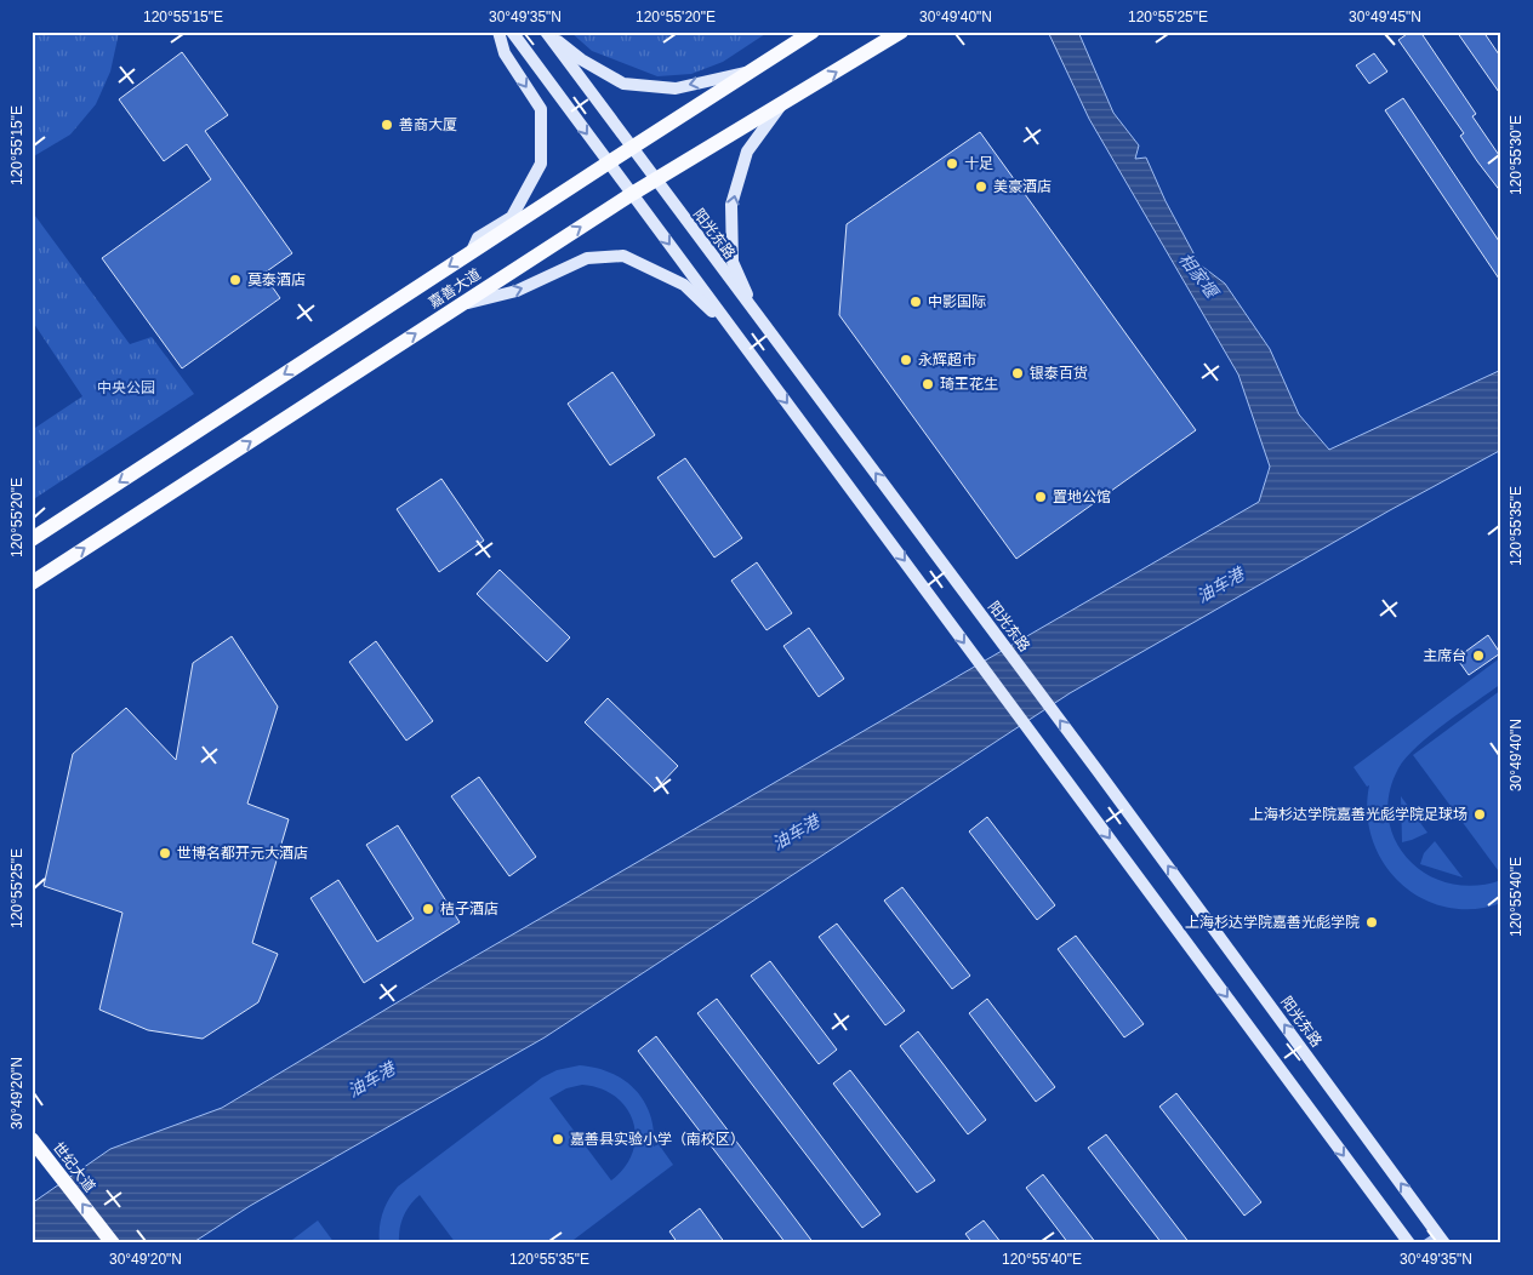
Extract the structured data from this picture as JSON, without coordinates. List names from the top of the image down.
{
  "streets": {
    "main road": ["阳光东路", "嘉善大道", "世纪大道"]
  },
  "crossings": [
    ["阳光东路", "嘉善大道"]
  ],
  "one_way": ["世纪大道"],
  "water": ["相家堰", "油车港"],
  "parks": ["中央公园"],
  "places": [
    "善商大厦",
    "十足",
    "美豪酒店",
    "莫泰酒店",
    "中影国际",
    "永辉超市",
    "银泰百货",
    "琦王花生",
    "置地公馆",
    "主席台",
    "上海杉达学院嘉善光彪学院足球场",
    "世博名都开元大酒店",
    "桔子酒店",
    "上海杉达学院嘉善光彪学院",
    "嘉善县实验小学（南校区）"
  ],
  "coordinates": [
    "120°55'15\"E",
    "30°49'35\"N",
    "120°55'20\"E",
    "30°49'40\"N",
    "120°55'25\"E",
    "30°49'45\"N",
    "120°55'30\"E",
    "120°55'35\"E",
    "120°55'40\"E",
    "30°49'20\"N"
  ]
}
